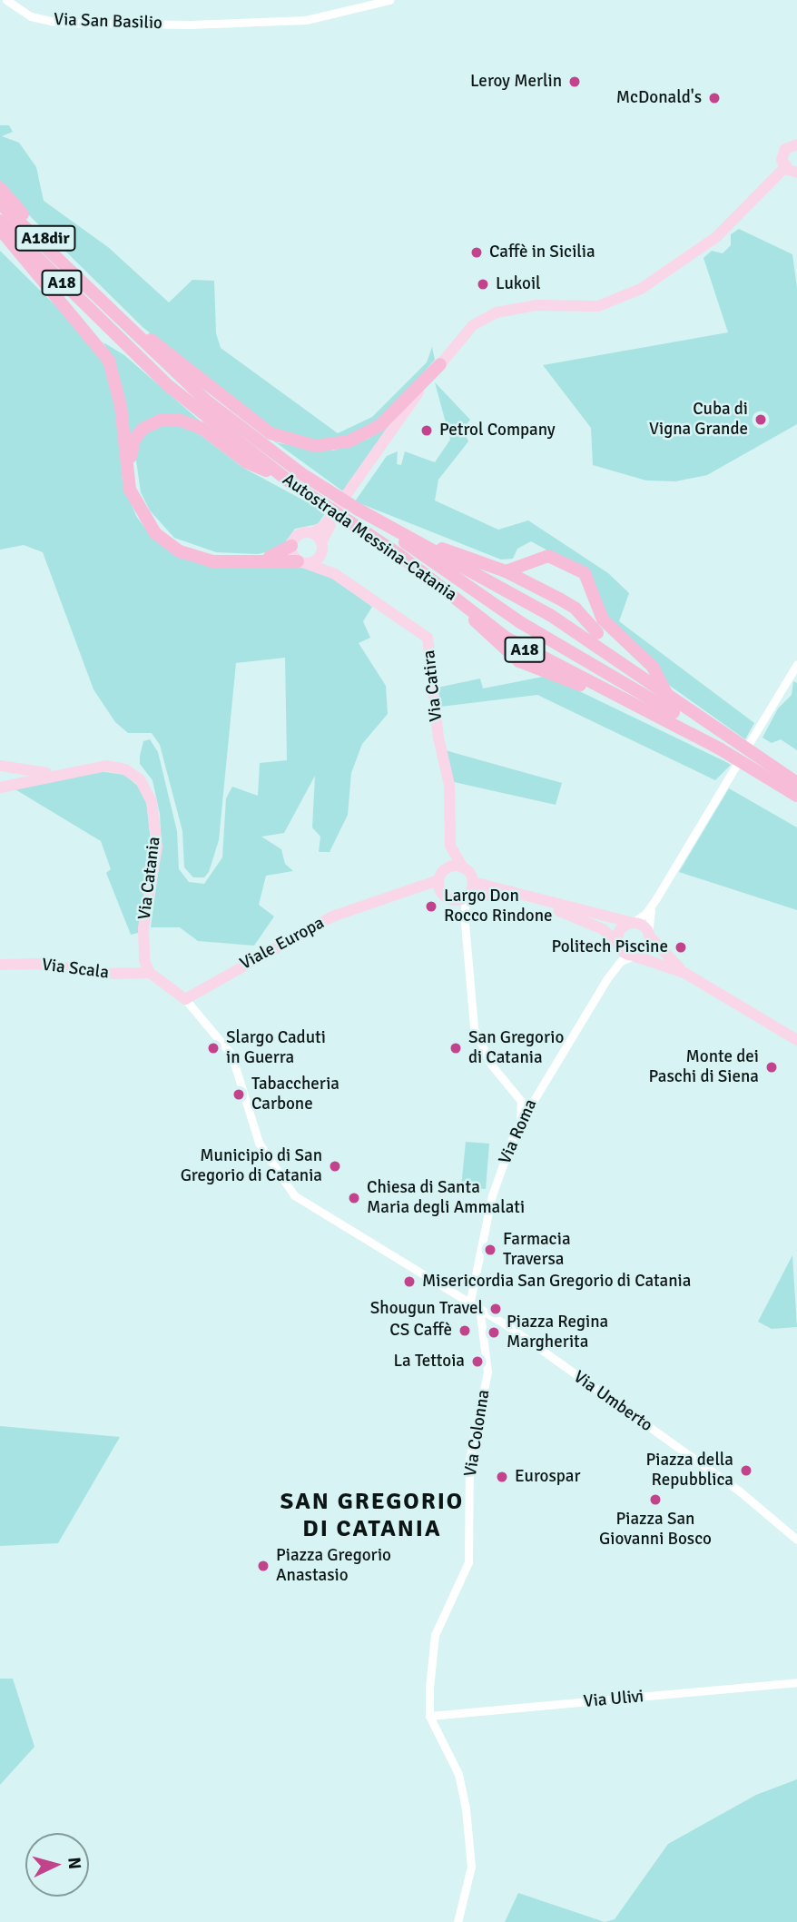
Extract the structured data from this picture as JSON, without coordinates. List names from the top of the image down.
{
  "streets": {
    "highway": ["A18dir", "A18", "Autostrada Messina-Catania"],
    "main road": [
      "Via Catira",
      "Via Catania",
      "Viale Europa",
      "Via Scala"
    ],
    "street": [
      "Via San Basilio",
      "Via Roma",
      "Via Umberto",
      "Via Colonna",
      "Via Ulivi"
    ]
  },
  "crossings": [
    ["A18dir", "Autostrada Messina-Catania"],
    ["Via Catania", "Via Scala"],
    ["Via Roma", "Via Umberto"],
    ["Via Umberto", "Via Colonna"],
    ["Via Colonna", "Via Ulivi"]
  ],
  "districts": ["SAN GREGORIO DI CATANIA"],
  "places": [
    "Leroy Merlin",
    "McDonald's",
    "Caffè in Sicilia",
    "Lukoil",
    "Cuba di Vigna Grande",
    "Petrol Company",
    "Largo Don Rocco Rindone",
    "Politech Piscine",
    "Slargo Caduti in Guerra",
    "San Gregorio di Catania",
    "Monte dei Paschi di Siena",
    "Tabaccheria Carbone",
    "Municipio di San Gregorio di Catania",
    "Chiesa di Santa Maria degli Ammalati",
    "Farmacia Traversa",
    "Misericordia San Gregorio di Catania",
    "Shougun Travel",
    "CS Caffè",
    "Piazza Regina Margherita",
    "La Tettoia",
    "Piazza della Repubblica",
    "Eurospar",
    "Piazza San Giovanni Bosco",
    "Piazza Gregorio Anastasio"
  ],
  "north": "right"
}
